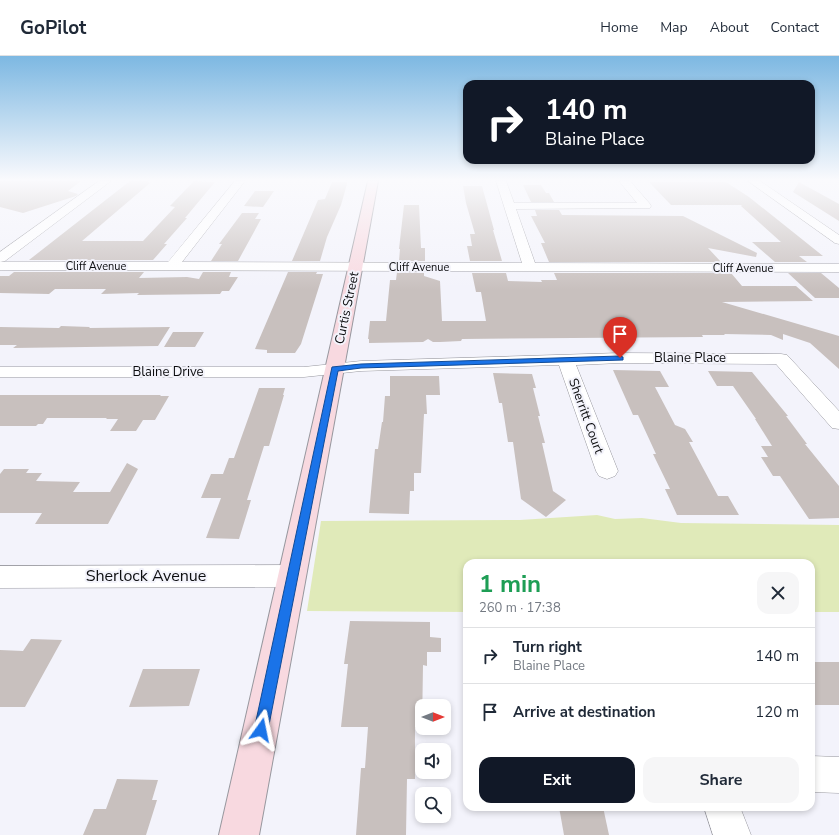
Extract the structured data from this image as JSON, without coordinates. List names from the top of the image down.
{
  "streets": {
    "street": [
      "Cliff Avenue",
      "Curtis Street",
      "Blaine Place",
      "Blaine Drive",
      "Sherritt Court",
      "Sherlock Avenue"
    ]
  },
  "crossings": [
    ["Cliff Avenue", "Curtis Street"],
    ["Curtis Street", "Blaine Place"],
    ["Curtis Street", "Blaine Drive"],
    ["Curtis Street", "Sherlock Avenue"],
    ["Blaine Place", "Blaine Drive"],
    ["Blaine Place", "Sherritt Court"]
  ],
  "north": "right",
  "page": {
    "header": "GoPilot",
    "nav": [
      "Home",
      "Map",
      "About",
      "Contact"
    ],
    "turn": ["140 m", "Blaine Place"],
    "heading": ["1 min", "260 m · 17:38"],
    "list": [
      {
        "name": "Turn right",
        "note": "Blaine Place",
        "value": "140 m"
      },
      {
        "name": "Arrive at destination",
        "value": "120 m"
      }
    ],
    "buttons": ["Exit", "Share"]
  }
}
